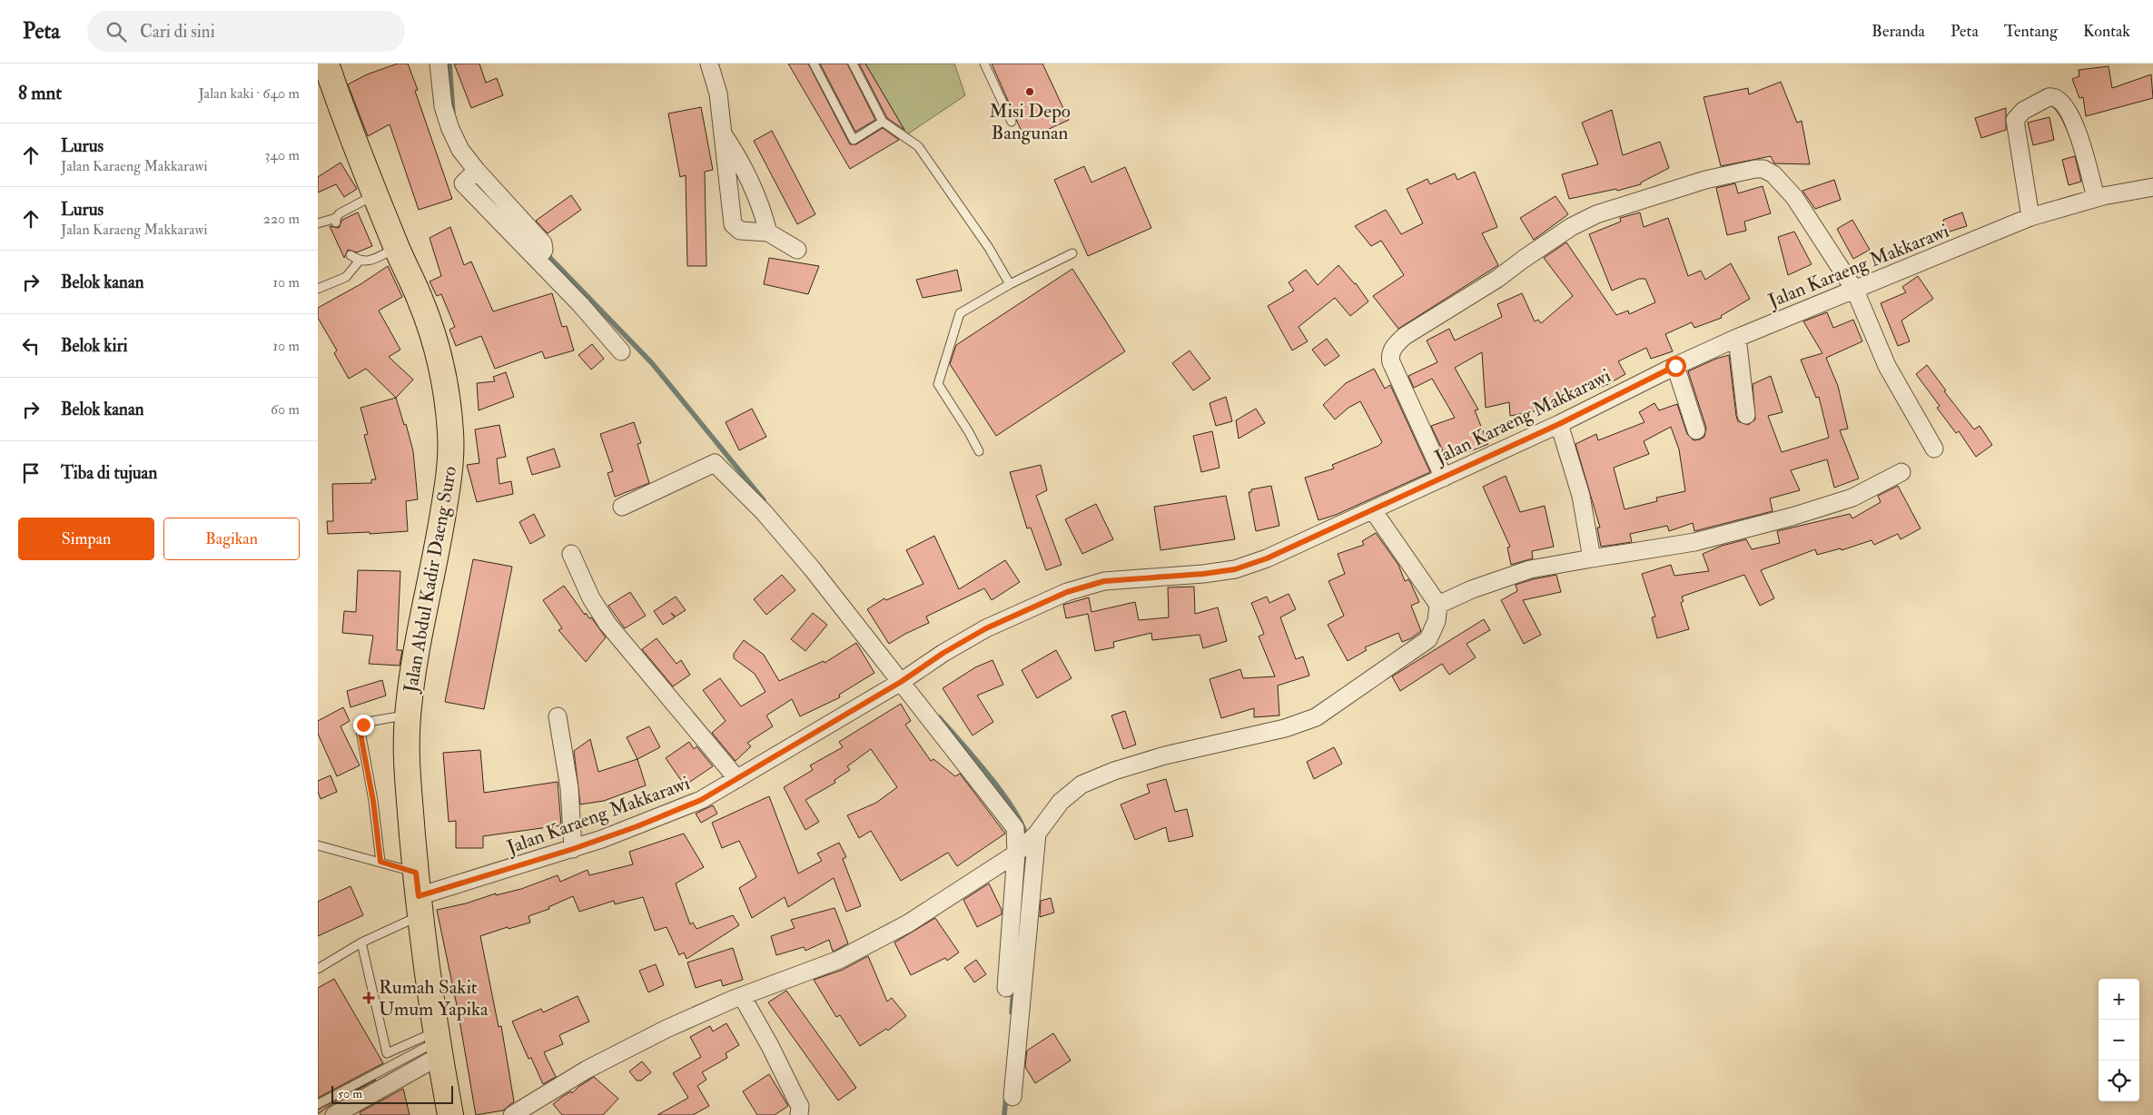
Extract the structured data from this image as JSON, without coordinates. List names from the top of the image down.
{
  "streets": {
    "main road": ["Jalan Abdul Kadir Daeng Suro"],
    "street": ["Jalan Karaeng Makkarawi"]
  },
  "crossings": [
    ["Jalan Karaeng Makkarawi", "Jalan Abdul Kadir Daeng Suro"]
  ],
  "places": {
    "other": ["Misi Depo Bangunan"],
    "health": ["Rumah Sakit Umum Yapika"]
  },
  "scale_bar": "50 m",
  "page": {
    "header": "Peta",
    "search": "Cari di sini",
    "nav": [
      "Beranda",
      "Peta",
      "Tentang",
      "Kontak"
    ],
    "heading": ["8 mnt", "Jalan kaki · 640 m"],
    "list": [
      ["Lurus", "Jalan Karaeng Makkarawi", "340 m"],
      ["Lurus", "Jalan Karaeng Makkarawi", "220 m"],
      ["Belok kanan", "10 m"],
      ["Belok kiri", "10 m"],
      ["Belok kanan", "60 m"],
      "Tiba di tujuan"
    ],
    "buttons": ["Simpan", "Bagikan"],
    "map_buttons": ["+", "−"],
    "scale": "50 m"
  }
}
